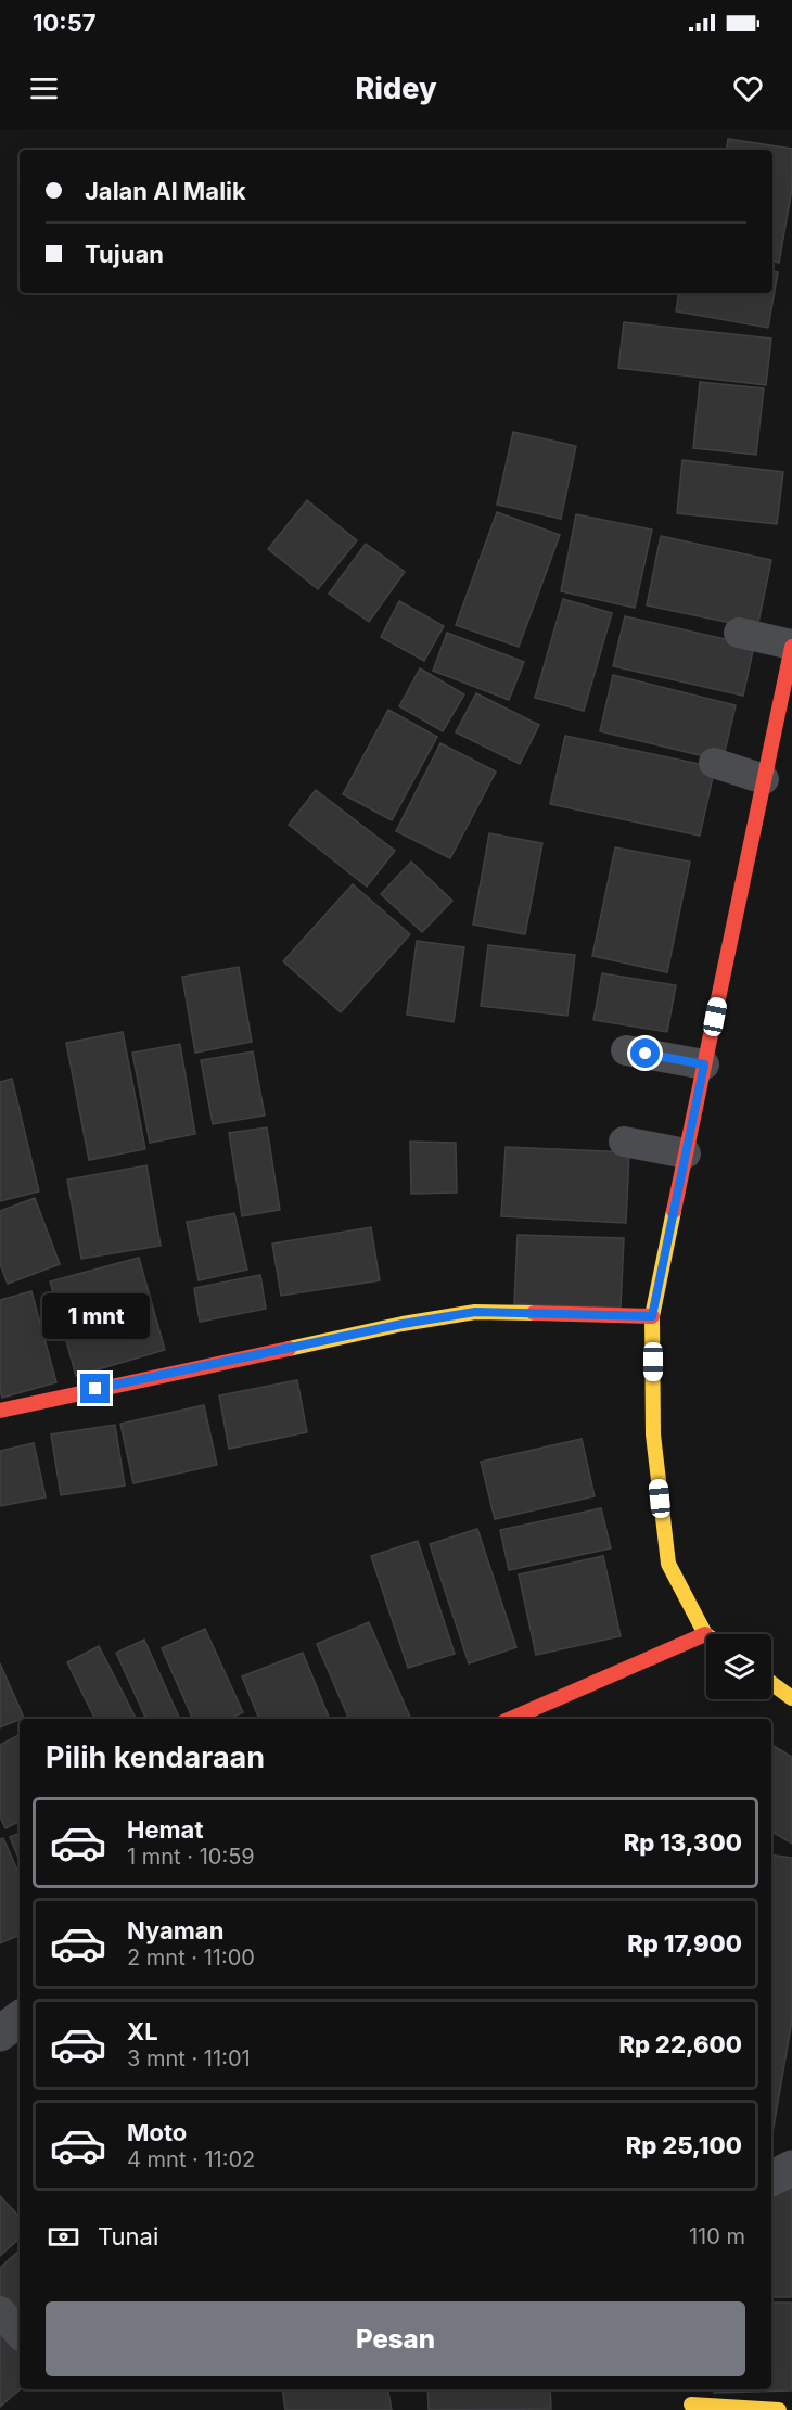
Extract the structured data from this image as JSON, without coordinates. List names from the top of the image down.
{
  "page": {
    "status": "10:57",
    "header": "Ridey",
    "banner": ["Jalan Al Malik", "Tujuan"],
    "bubble": "1 mnt",
    "heading": "Pilih kendaraan",
    "list": [
      {
        "name": "Hemat",
        "note": "1 mnt · 10:59",
        "value": "Rp 13,300"
      },
      {
        "name": "Nyaman",
        "note": "2 mnt · 11:00",
        "value": "Rp 17,900"
      },
      {
        "name": "XL",
        "note": "3 mnt · 11:01",
        "value": "Rp 22,600"
      },
      {
        "name": "Moto",
        "note": "4 mnt · 11:02",
        "value": "Rp 25,100"
      }
    ],
    "pay": ["Tunai", "110 m"],
    "buttons": "Pesan"
  }
}
